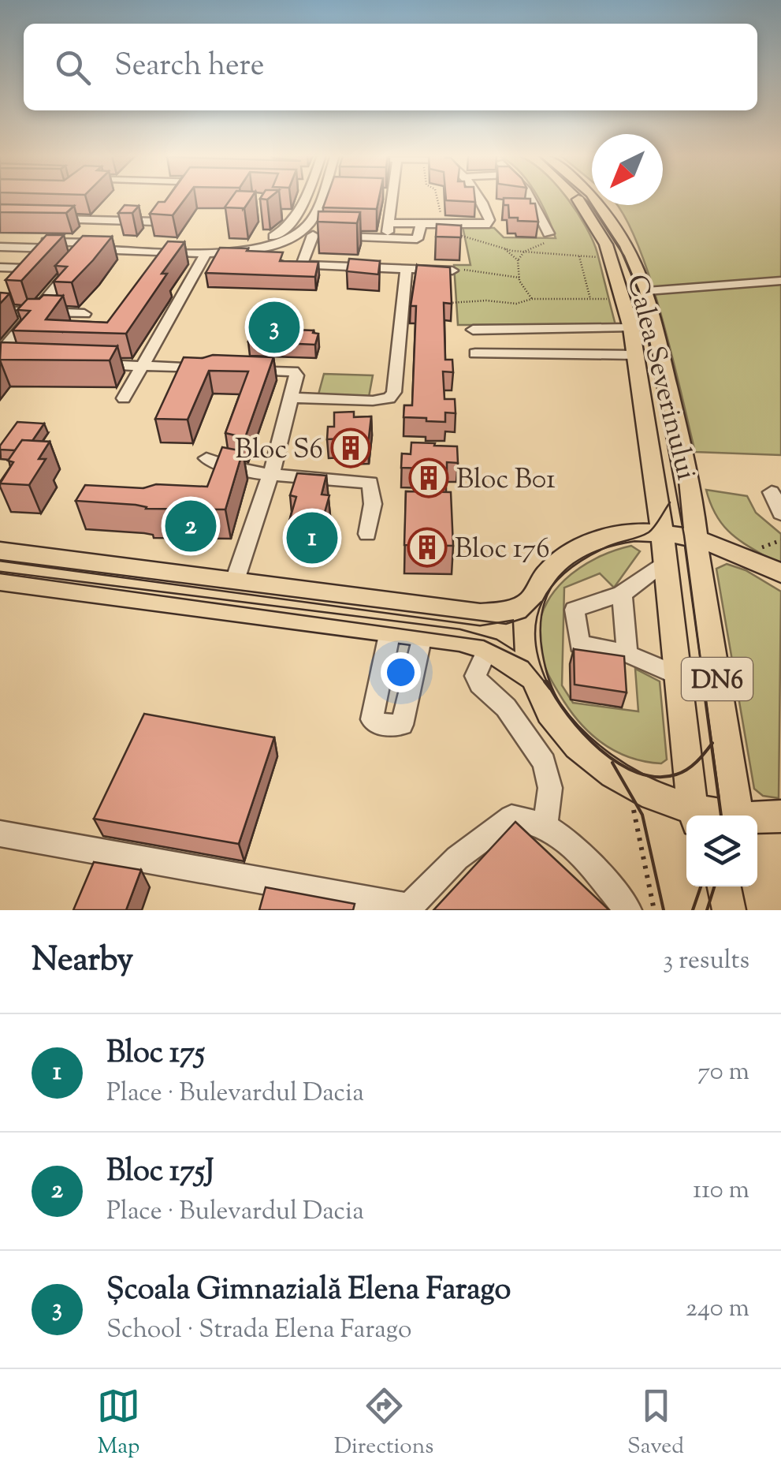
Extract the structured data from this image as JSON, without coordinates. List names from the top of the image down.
{
  "streets": {
    "main road": ["Calea Severinului", "DN6"]
  },
  "places": {
    "building": ["Bloc S6", "Bloc B01", "Bloc 176"]
  },
  "north": "bottom left",
  "page": {
    "search": "Search here",
    "pins": ["3", "2", "1"],
    "heading": ["Nearby", "3 results"],
    "list": [
      {
        "mark": "1",
        "name": "Bloc 175",
        "note": "Place · Bulevardul Dacia",
        "value": "70 m"
      },
      {
        "mark": "2",
        "name": "Bloc 175J",
        "note": "Place · Bulevardul Dacia",
        "value": "110 m"
      },
      {
        "mark": "3",
        "name": "Școala Gimnazială Elena Farago",
        "note": "School · Strada Elena Farago",
        "value": "240 m"
      }
    ],
    "nav": ["Map", "Directions", "Saved"]
  }
}
